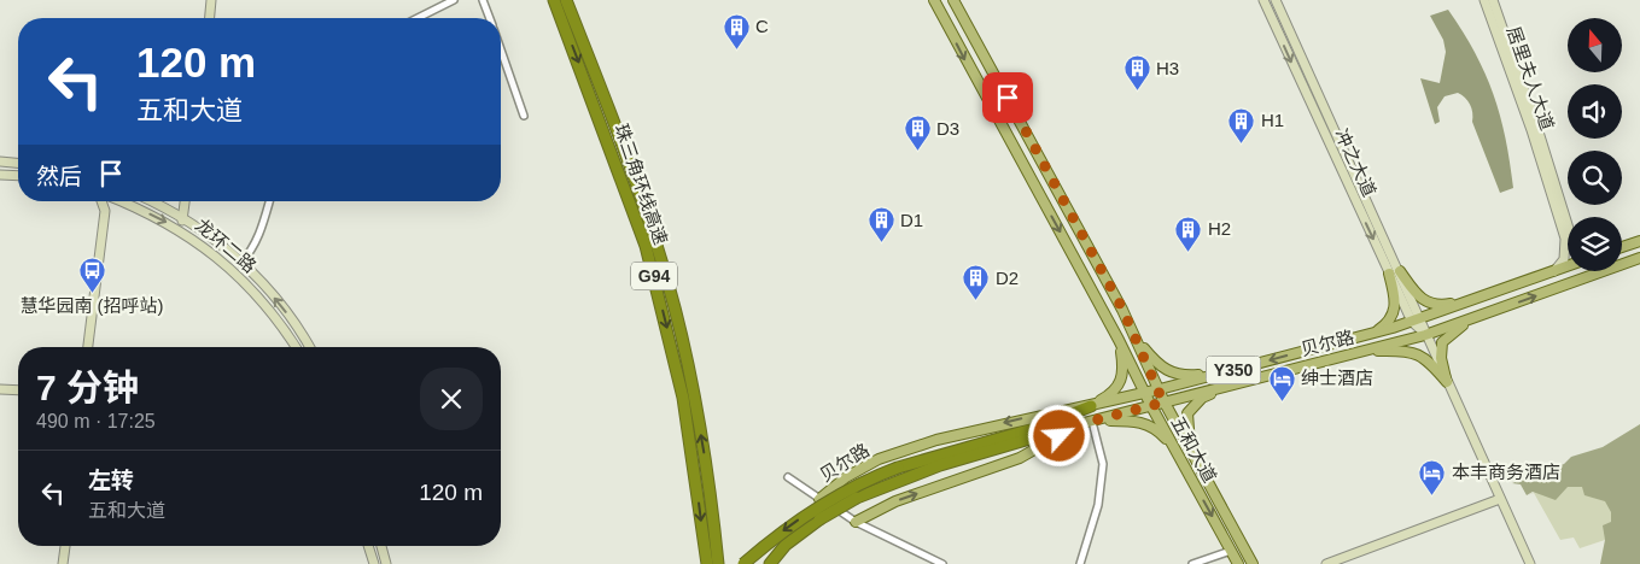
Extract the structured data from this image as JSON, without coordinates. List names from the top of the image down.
{
  "streets": {
    "highway": ["珠三角环线高速", "G94"],
    "main road": [
      "居里夫人大道",
      "冲之大道",
      "龙环二路",
      "贝尔路",
      "Y350",
      "五和大道"
    ]
  },
  "crossings": [
    ["居里夫人大道", "贝尔路"],
    ["冲之大道", "贝尔路"],
    ["贝尔路", "五和大道"]
  ],
  "places": {
    "building": [
      "C",
      "H3",
      "H1",
      "D3",
      "D1",
      "H2",
      "D2"
    ],
    "bus stop": ["慧华园南 (招呼站)"],
    "hotel": ["绅士酒店", "本丰商务酒店"]
  },
  "north": "top",
  "page": {
    "turn": ["120 m", "五和大道"],
    "then": "然后",
    "heading": ["7 分钟", "490 m · 17:25"],
    "list": [
      {
        "name": "左转",
        "note": "五和大道",
        "value": "120 m"
      }
    ]
  }
}
